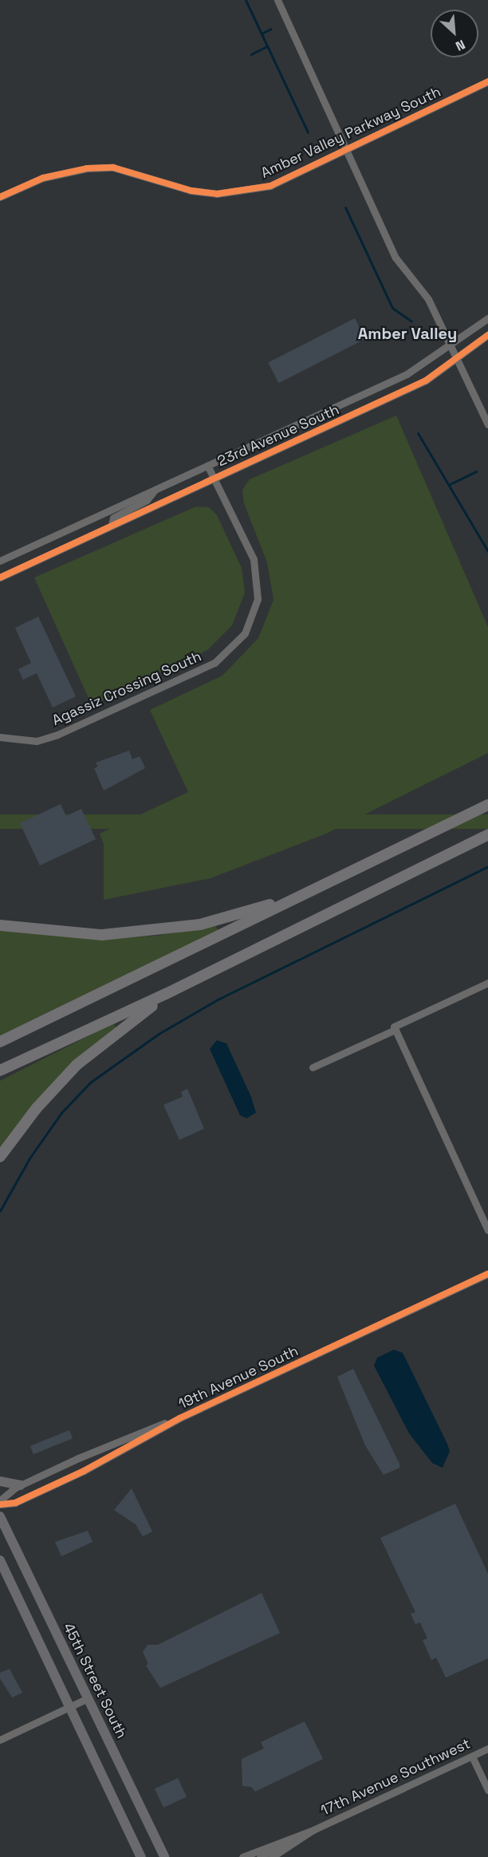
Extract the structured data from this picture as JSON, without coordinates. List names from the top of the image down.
{
  "streets": {
    "main road": ["45th Street South"],
    "street": [
      "Amber Valley Parkway South",
      "23rd Avenue South",
      "Agassiz Crossing South",
      "19th Avenue South",
      "17th Avenue Southwest"
    ]
  },
  "crossings": [
    ["23rd Avenue South", "Agassiz Crossing South"]
  ],
  "districts": ["Amber Valley"],
  "north": "bottom right"
}
